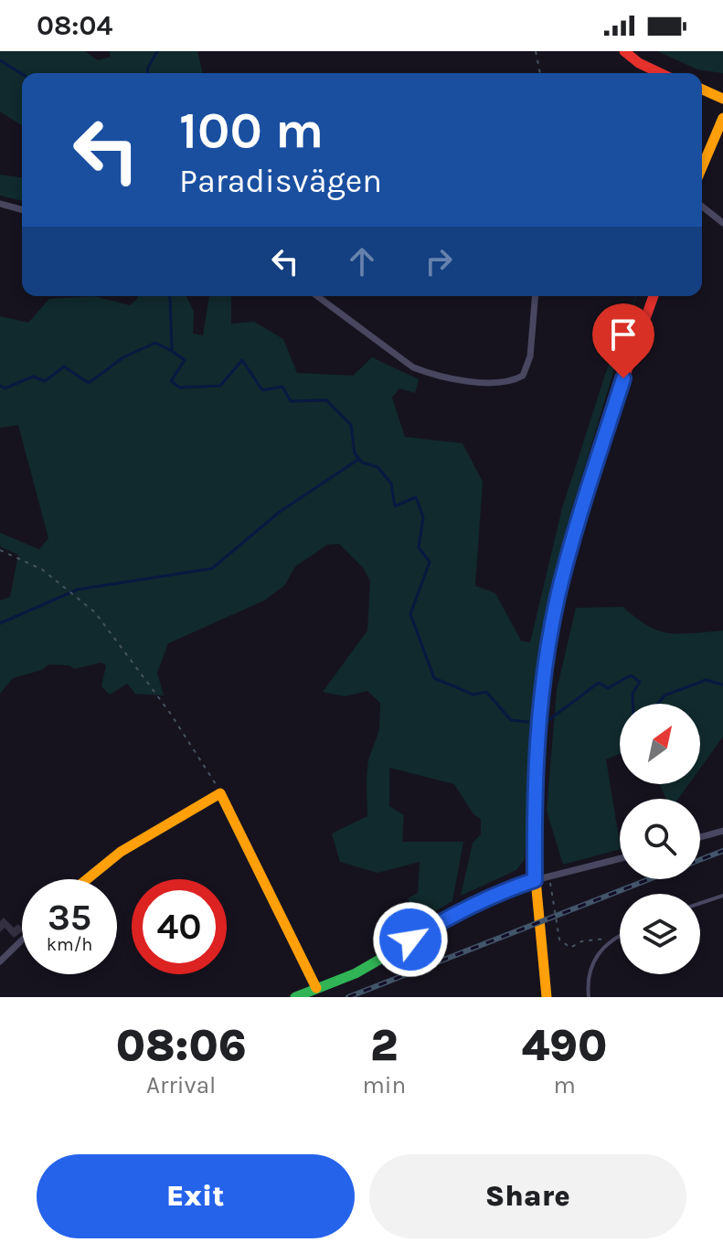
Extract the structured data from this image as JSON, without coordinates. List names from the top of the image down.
{
  "north": "top right",
  "page": {
    "status": "08:04",
    "turn": ["100 m", "Paradisvägen"],
    "speed": "35 km/h",
    "limit": "40",
    "eta": [
      "08:06",
      "Arrival",
      "2",
      "min",
      "490",
      "m"
    ],
    "buttons": ["Exit", "Share"]
  }
}
